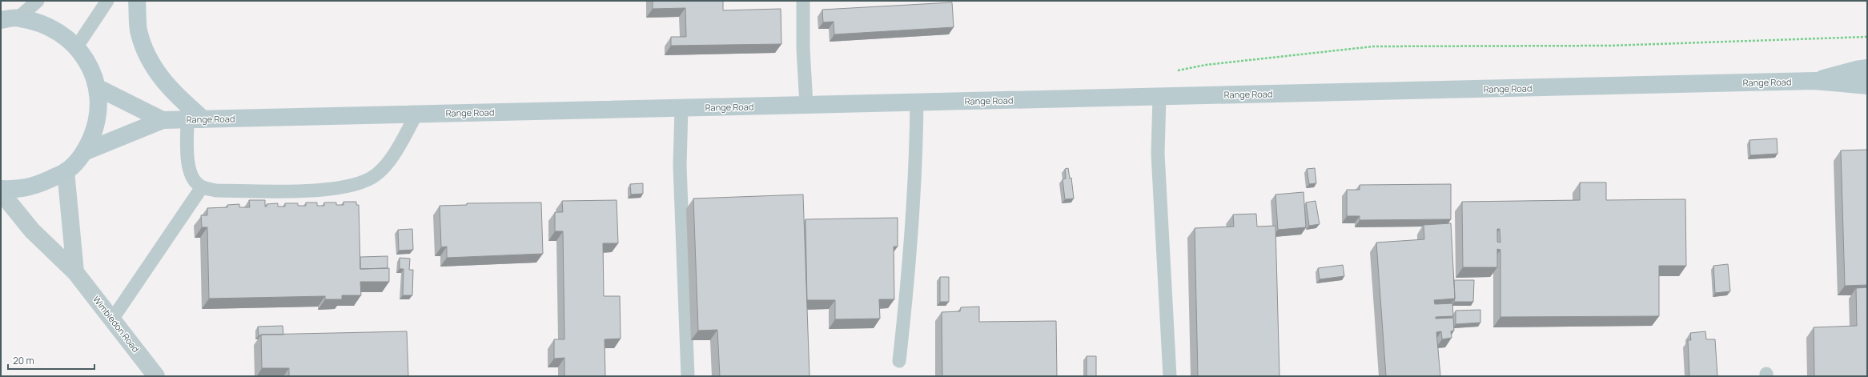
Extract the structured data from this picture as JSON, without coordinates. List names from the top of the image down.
{
  "streets": {
    "main road": ["Range Road"],
    "street": ["Wimbledon Road"]
  },
  "scale_bar": "20 m"
}
